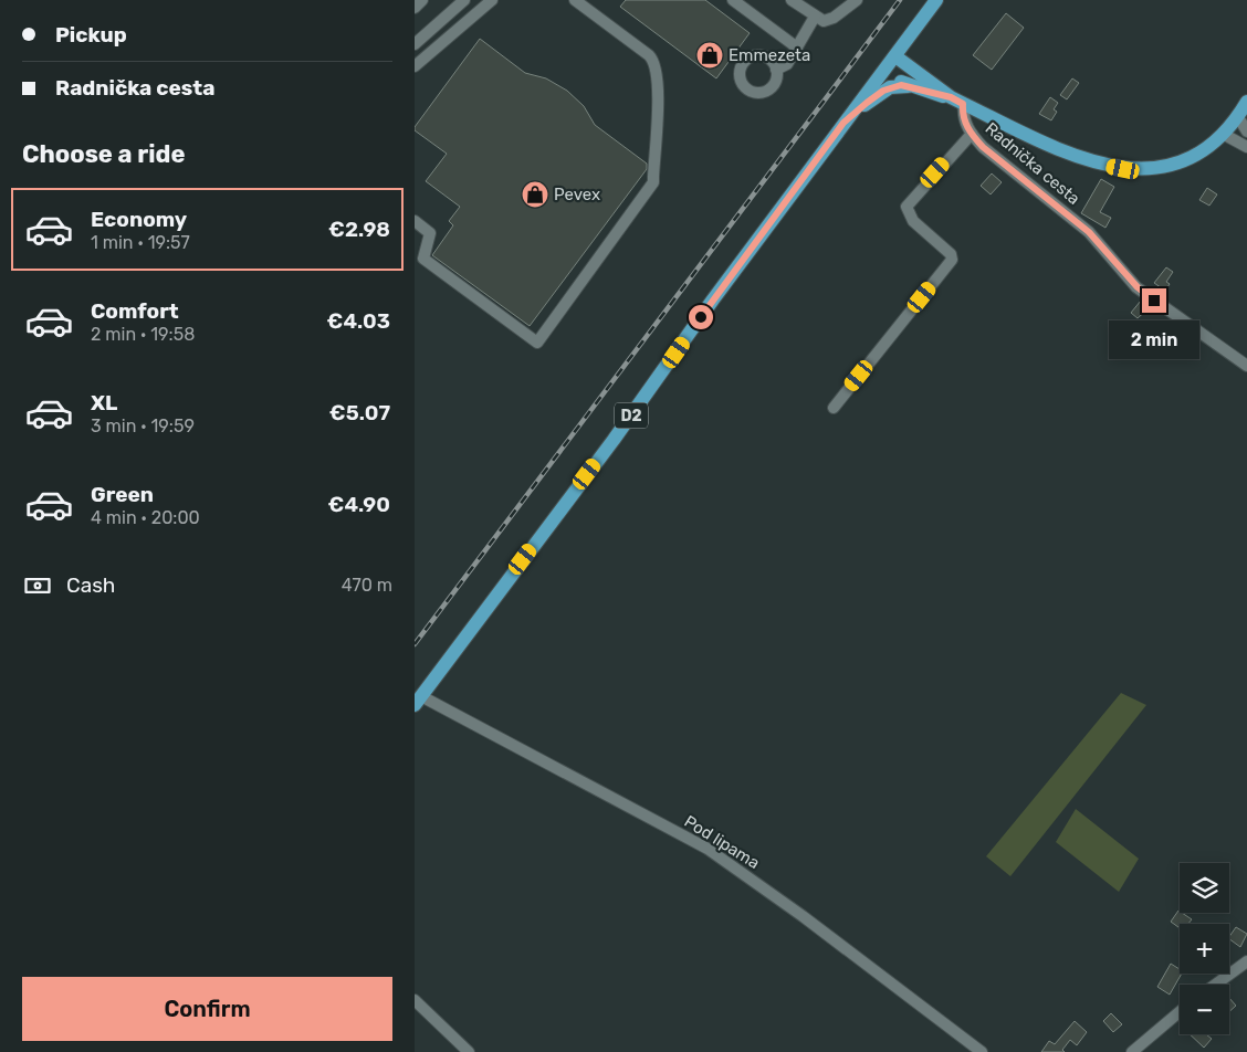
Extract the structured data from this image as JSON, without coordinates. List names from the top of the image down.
{
  "streets": {
    "main road": ["D2"],
    "street": ["Radnička cesta", "Pod lipama"]
  },
  "crossings": [
    ["D2", "Pod lipama"]
  ],
  "places": {
    "shop": ["Emmezeta", "Pevex"]
  },
  "page": {
    "banner": ["Pickup", "Radnička cesta"],
    "heading": "Choose a ride",
    "list": [
      {
        "name": "Economy",
        "note": "1 min · 19:57",
        "value": "€2.98"
      },
      {
        "name": "Comfort",
        "note": "2 min · 19:58",
        "value": "€4.03"
      },
      {
        "name": "XL",
        "note": "3 min · 19:59",
        "value": "€5.07"
      },
      {
        "name": "Green",
        "note": "4 min · 20:00",
        "value": "€4.90"
      }
    ],
    "bubble": "2 min",
    "pay": ["Cash", "470 m"],
    "map_buttons": ["+", "−"],
    "buttons": "Confirm"
  }
}
